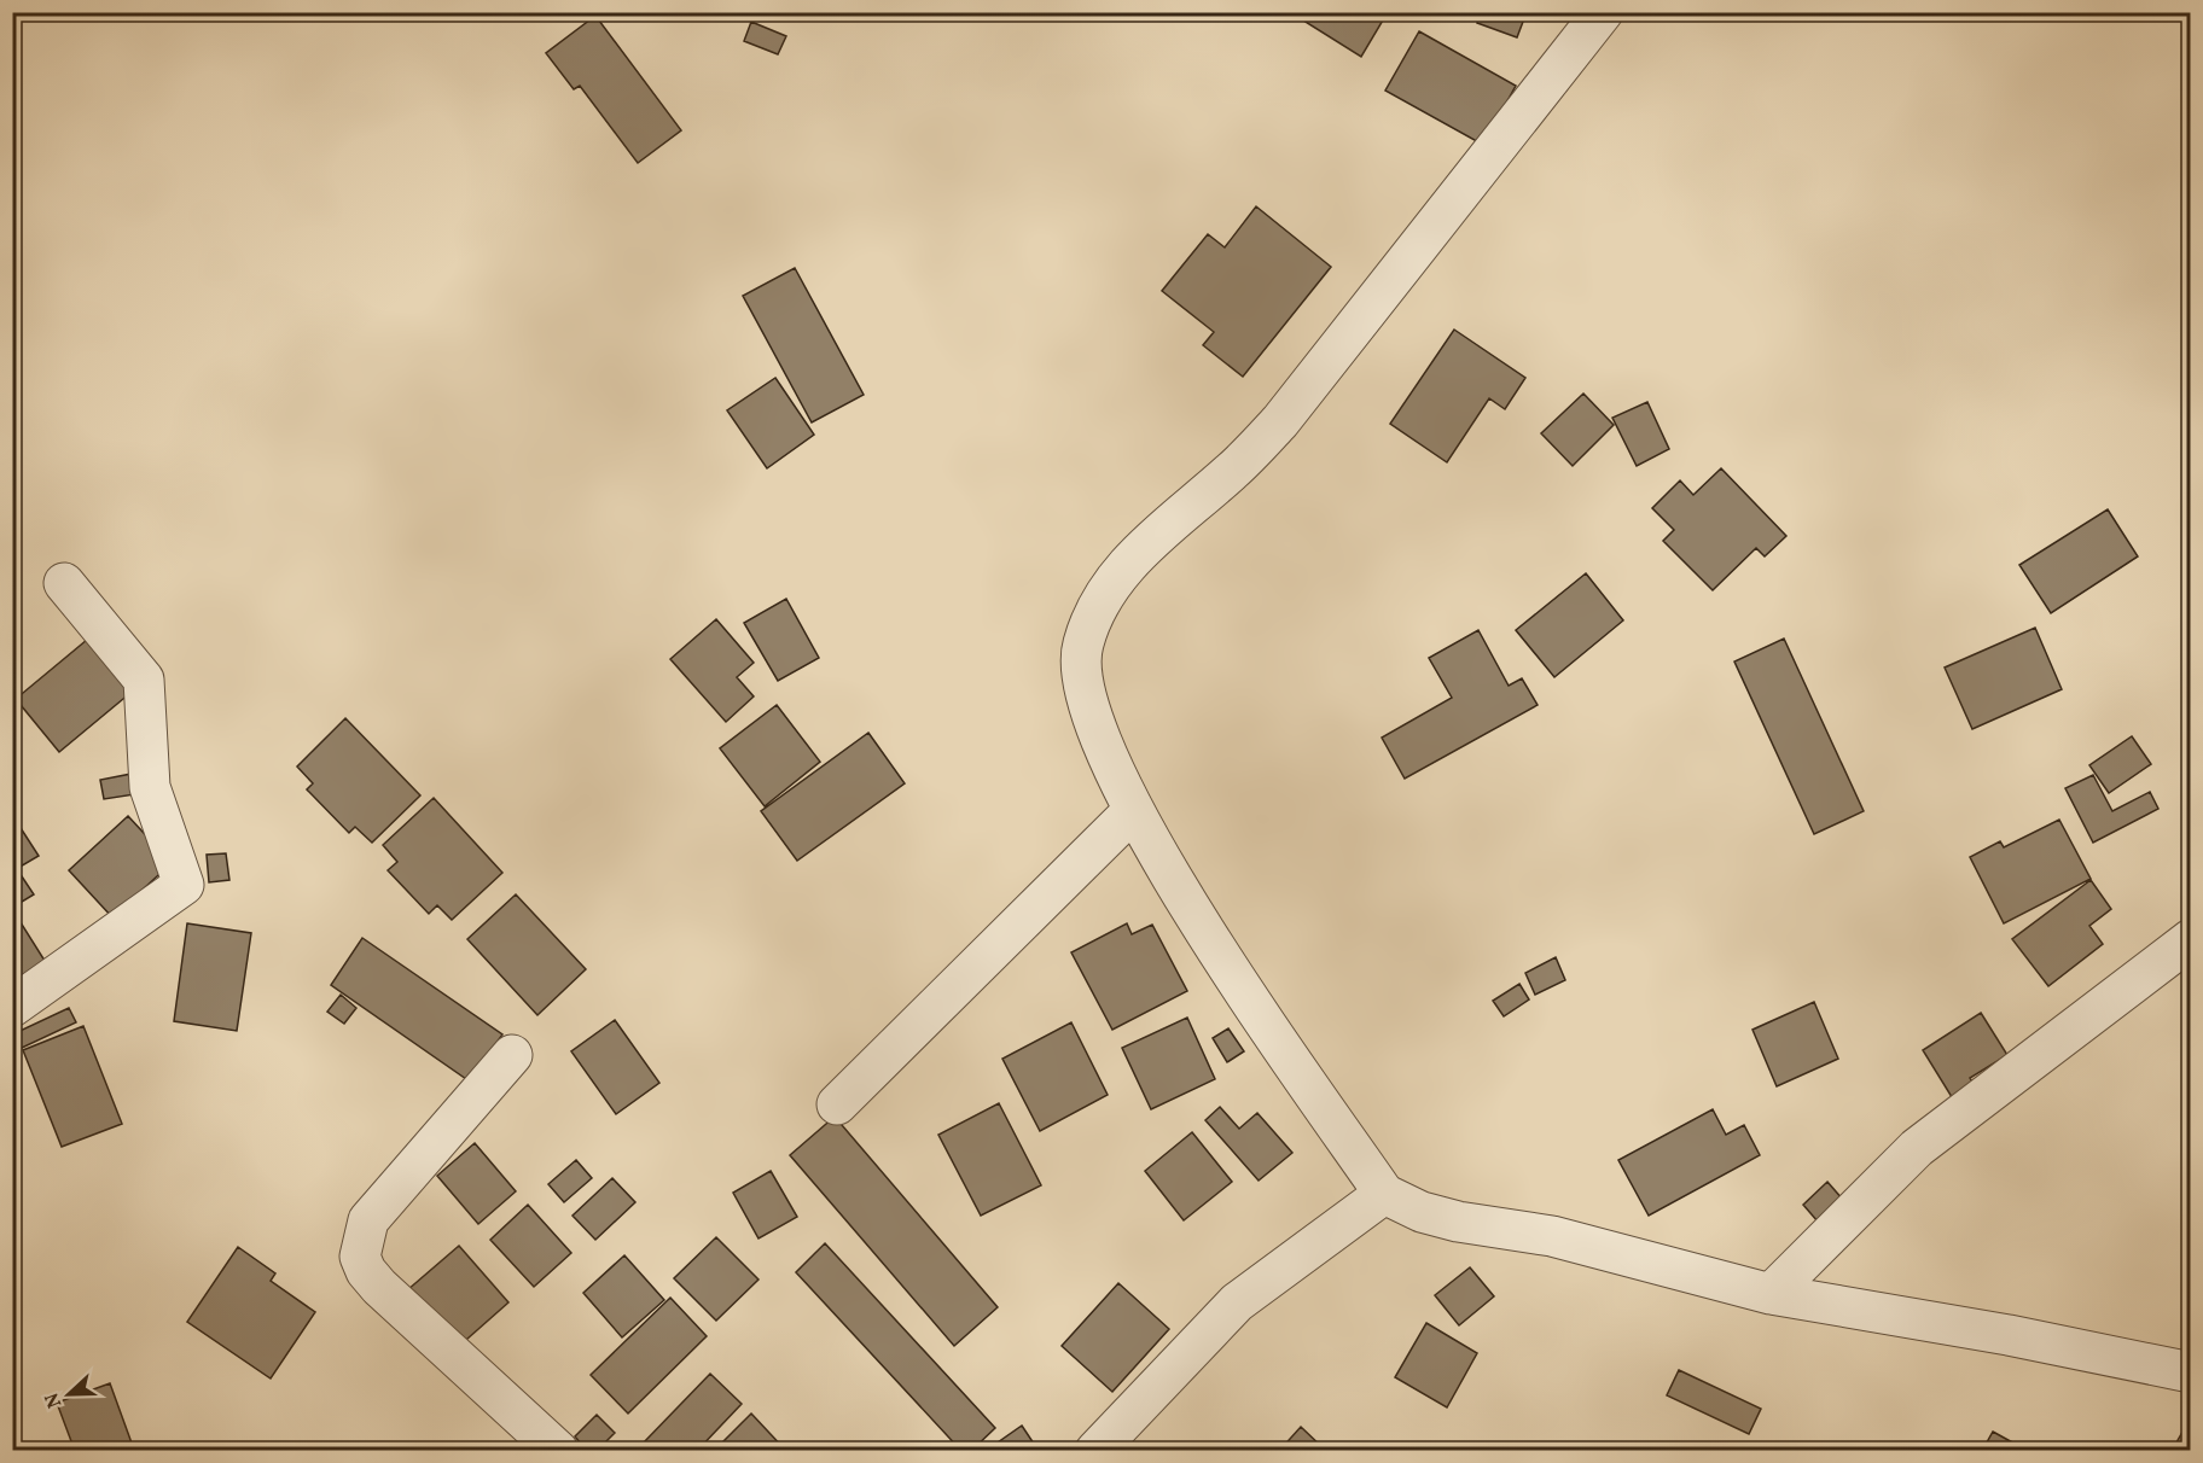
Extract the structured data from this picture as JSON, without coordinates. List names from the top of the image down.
{
  "north": "left"
}
